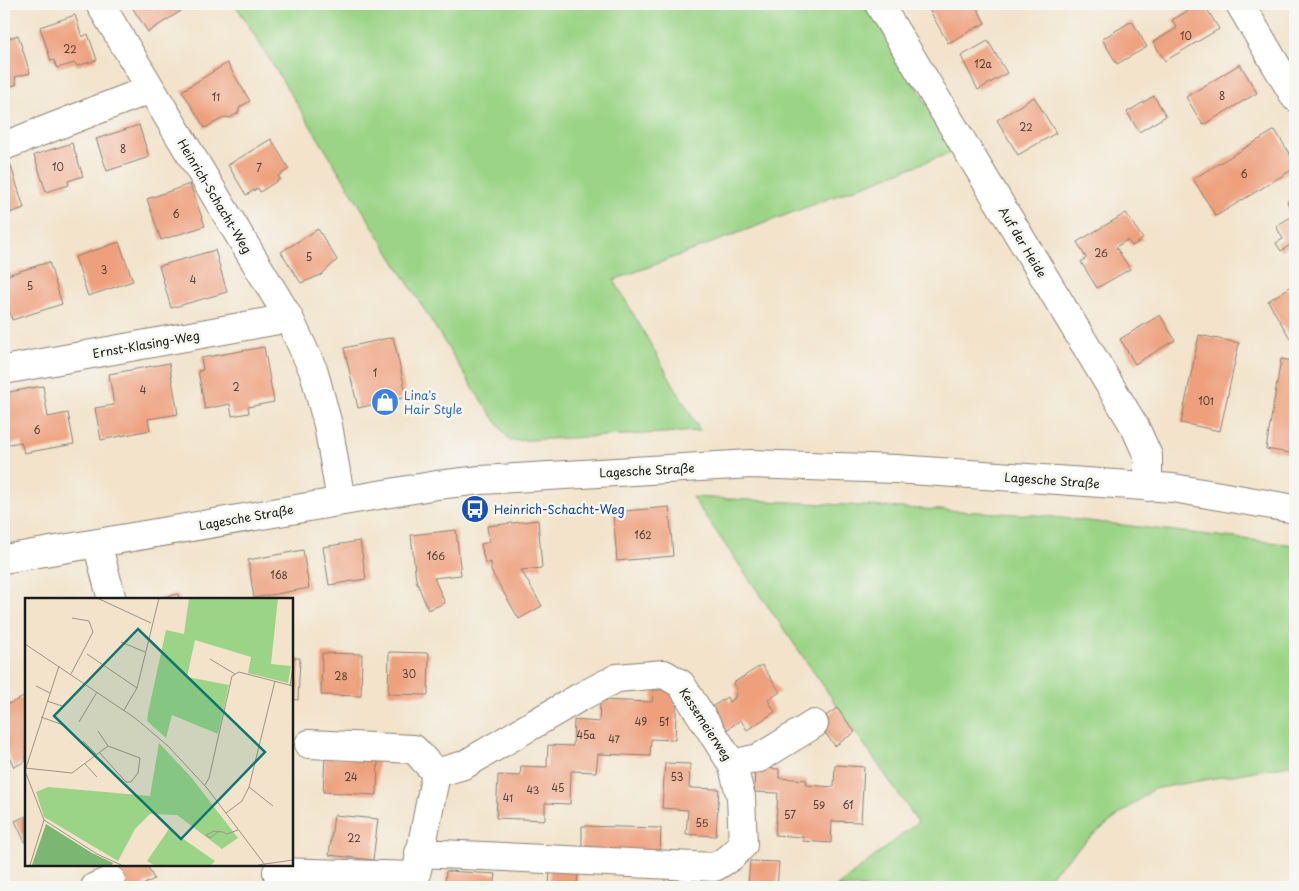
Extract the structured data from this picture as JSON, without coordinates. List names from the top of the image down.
{
  "streets": {
    "street": [
      "Heinrich-Schacht-Weg",
      "Auf der Heide",
      "Ernst-Klasing-Weg",
      "Lagesche Straße",
      "Kessemeierweg"
    ]
  },
  "crossings": [
    ["Heinrich-Schacht-Weg", "Ernst-Klasing-Weg"],
    ["Heinrich-Schacht-Weg", "Lagesche Straße"],
    ["Auf der Heide", "Lagesche Straße"]
  ],
  "places": {
    "shop": ["Lina's Hair Style"],
    "bus stop": ["Heinrich-Schacht-Weg"]
  },
  "house_numbers": [
    "10",
    "22",
    "12a",
    "8",
    "11",
    "22",
    "8",
    "10",
    "7",
    "6",
    "6",
    "26",
    "5",
    "3",
    "4",
    "5",
    "1",
    "2",
    "4",
    "101",
    "6",
    "162",
    "166",
    "168",
    "30",
    "28",
    "49",
    "51",
    "45a",
    "47",
    "24",
    "53",
    "45",
    "43",
    "41",
    "59",
    "61",
    "57",
    "55",
    "22"
  ]
}
